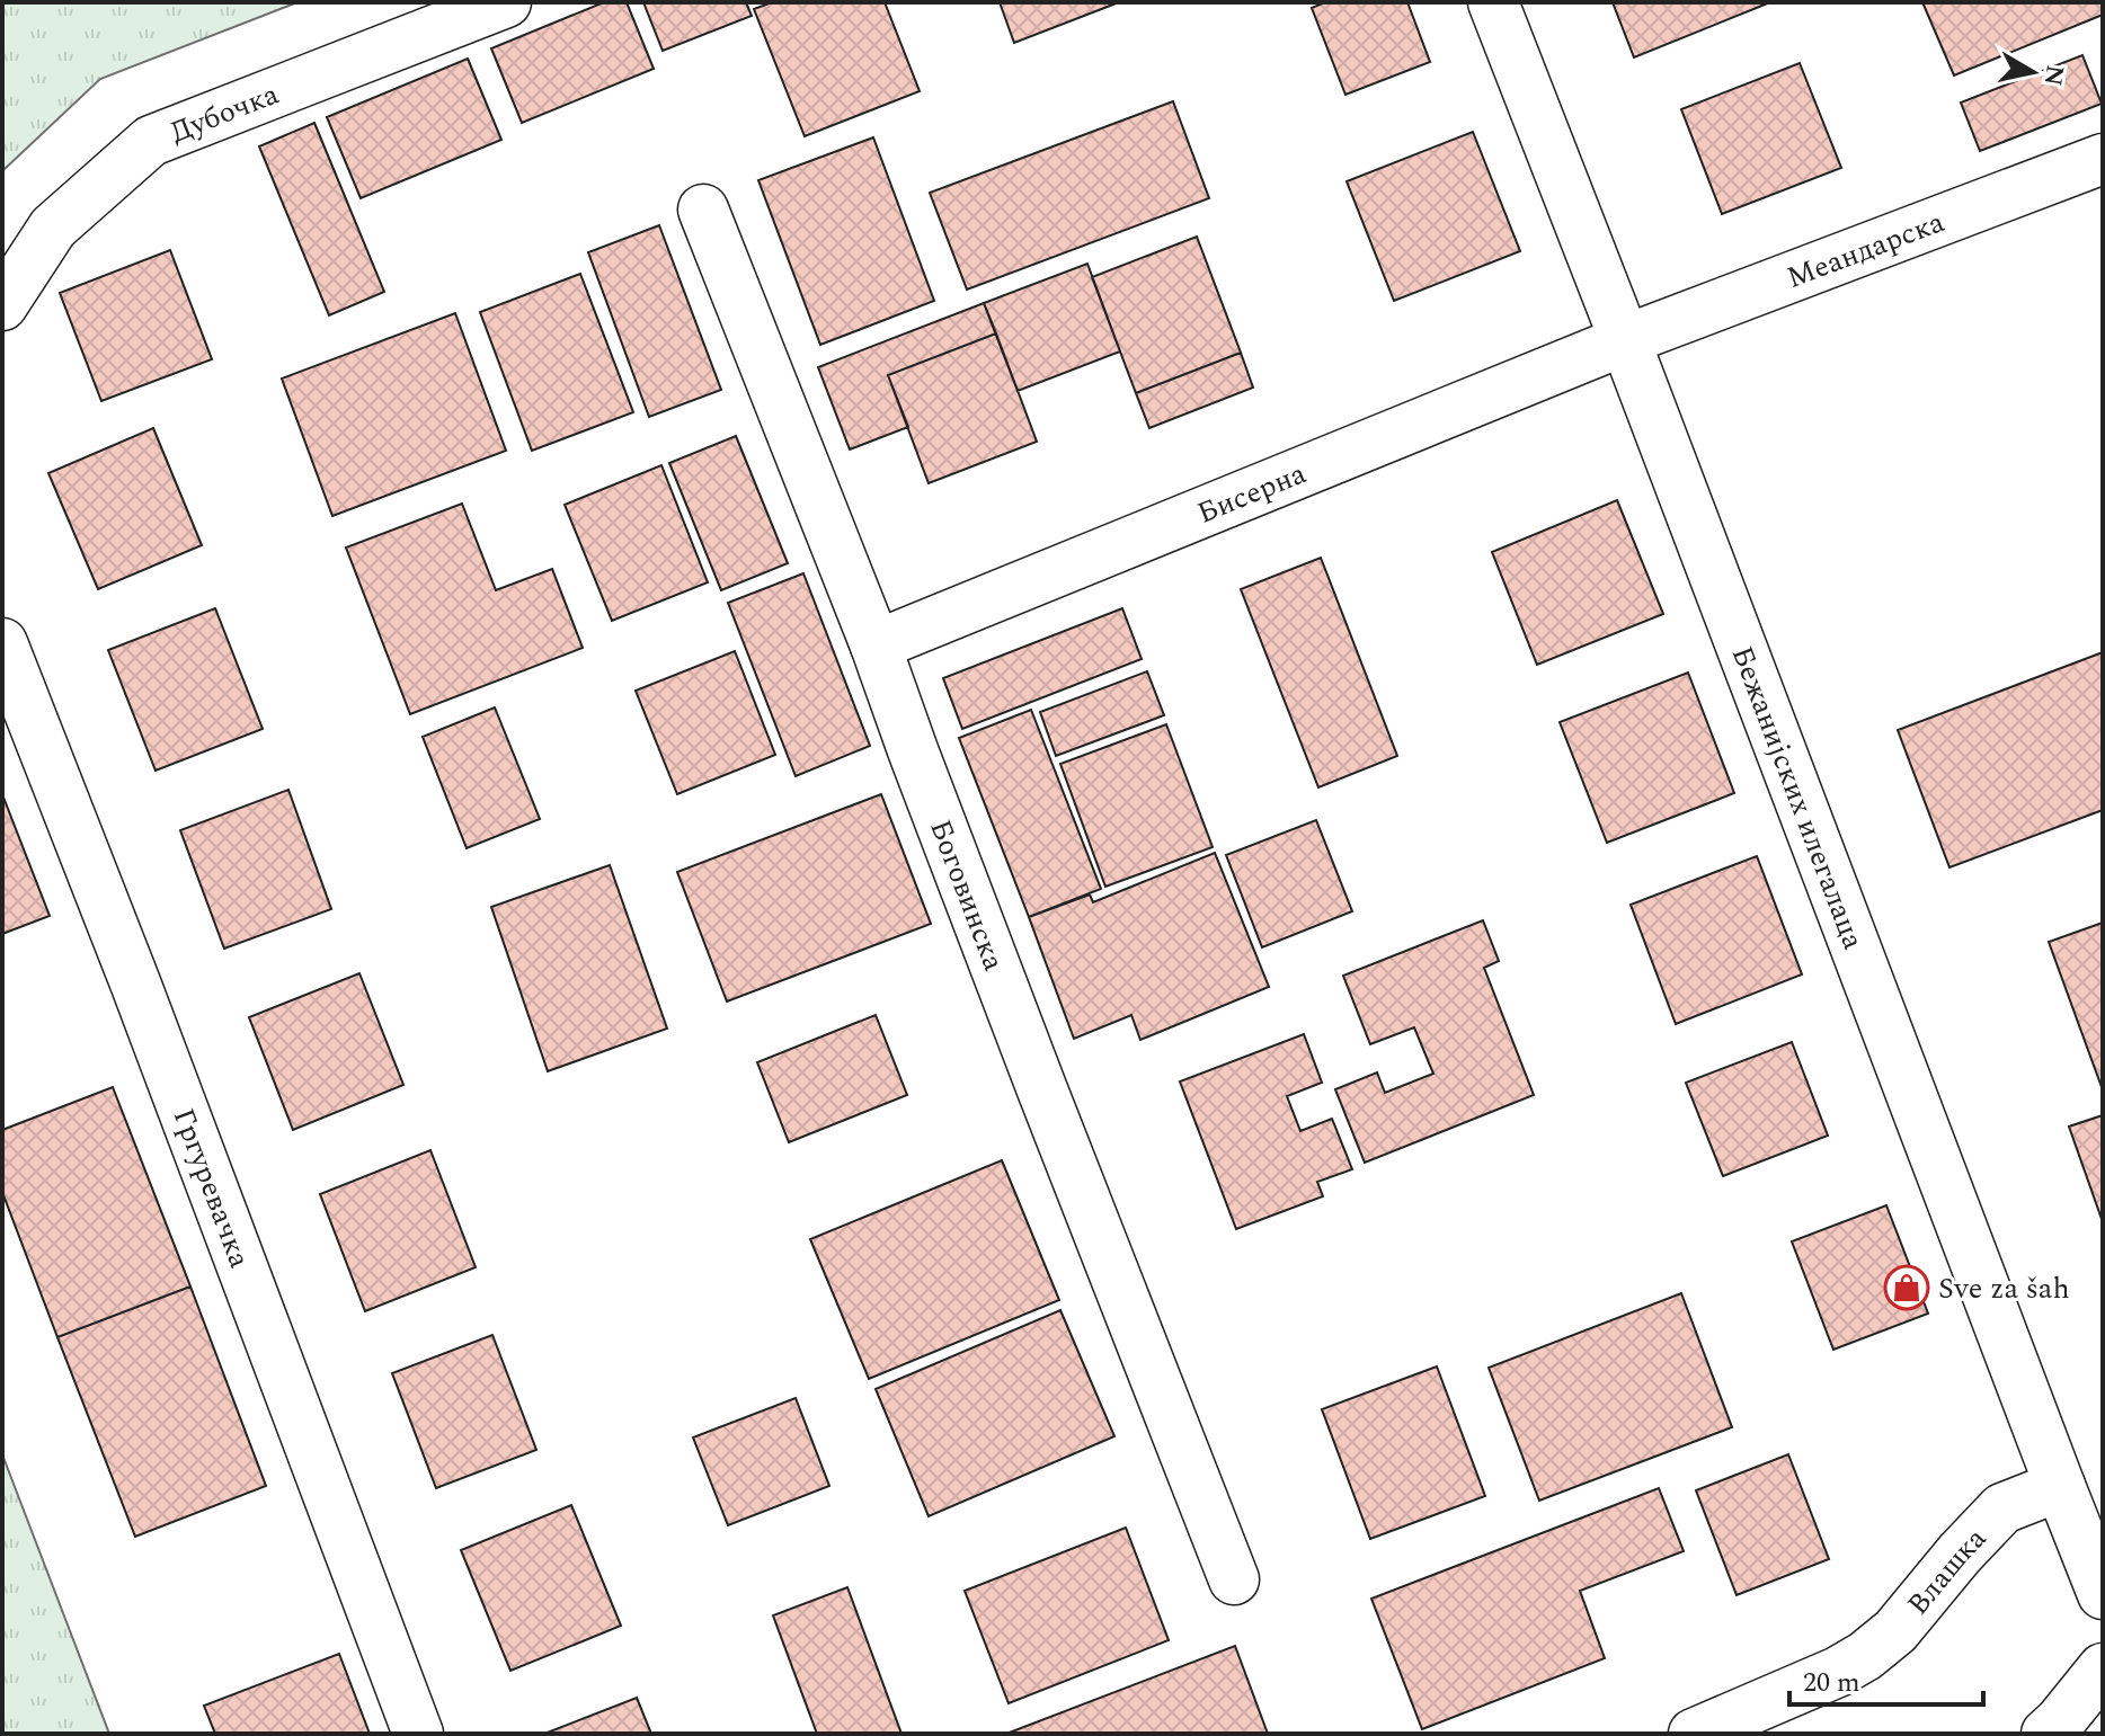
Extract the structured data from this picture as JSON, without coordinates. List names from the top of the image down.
{
  "streets": {
    "street": [
      "Дубочка",
      "Меандарска",
      "Бисерна",
      "Бежанијских илегалаца",
      "Боговинска",
      "Гргуревачка",
      "Влашка"
    ]
  },
  "crossings": [
    ["Меандарска", "Бисерна"],
    ["Меандарска", "Бежанијских илегалаца"],
    ["Бисерна", "Бежанијских илегалаца"],
    ["Бисерна", "Боговинска"],
    ["Бежанијских илегалаца", "Влашка"]
  ],
  "places": {
    "shop": ["Sve za šah"]
  },
  "scale_bar": "20 m",
  "north": "right"
}
